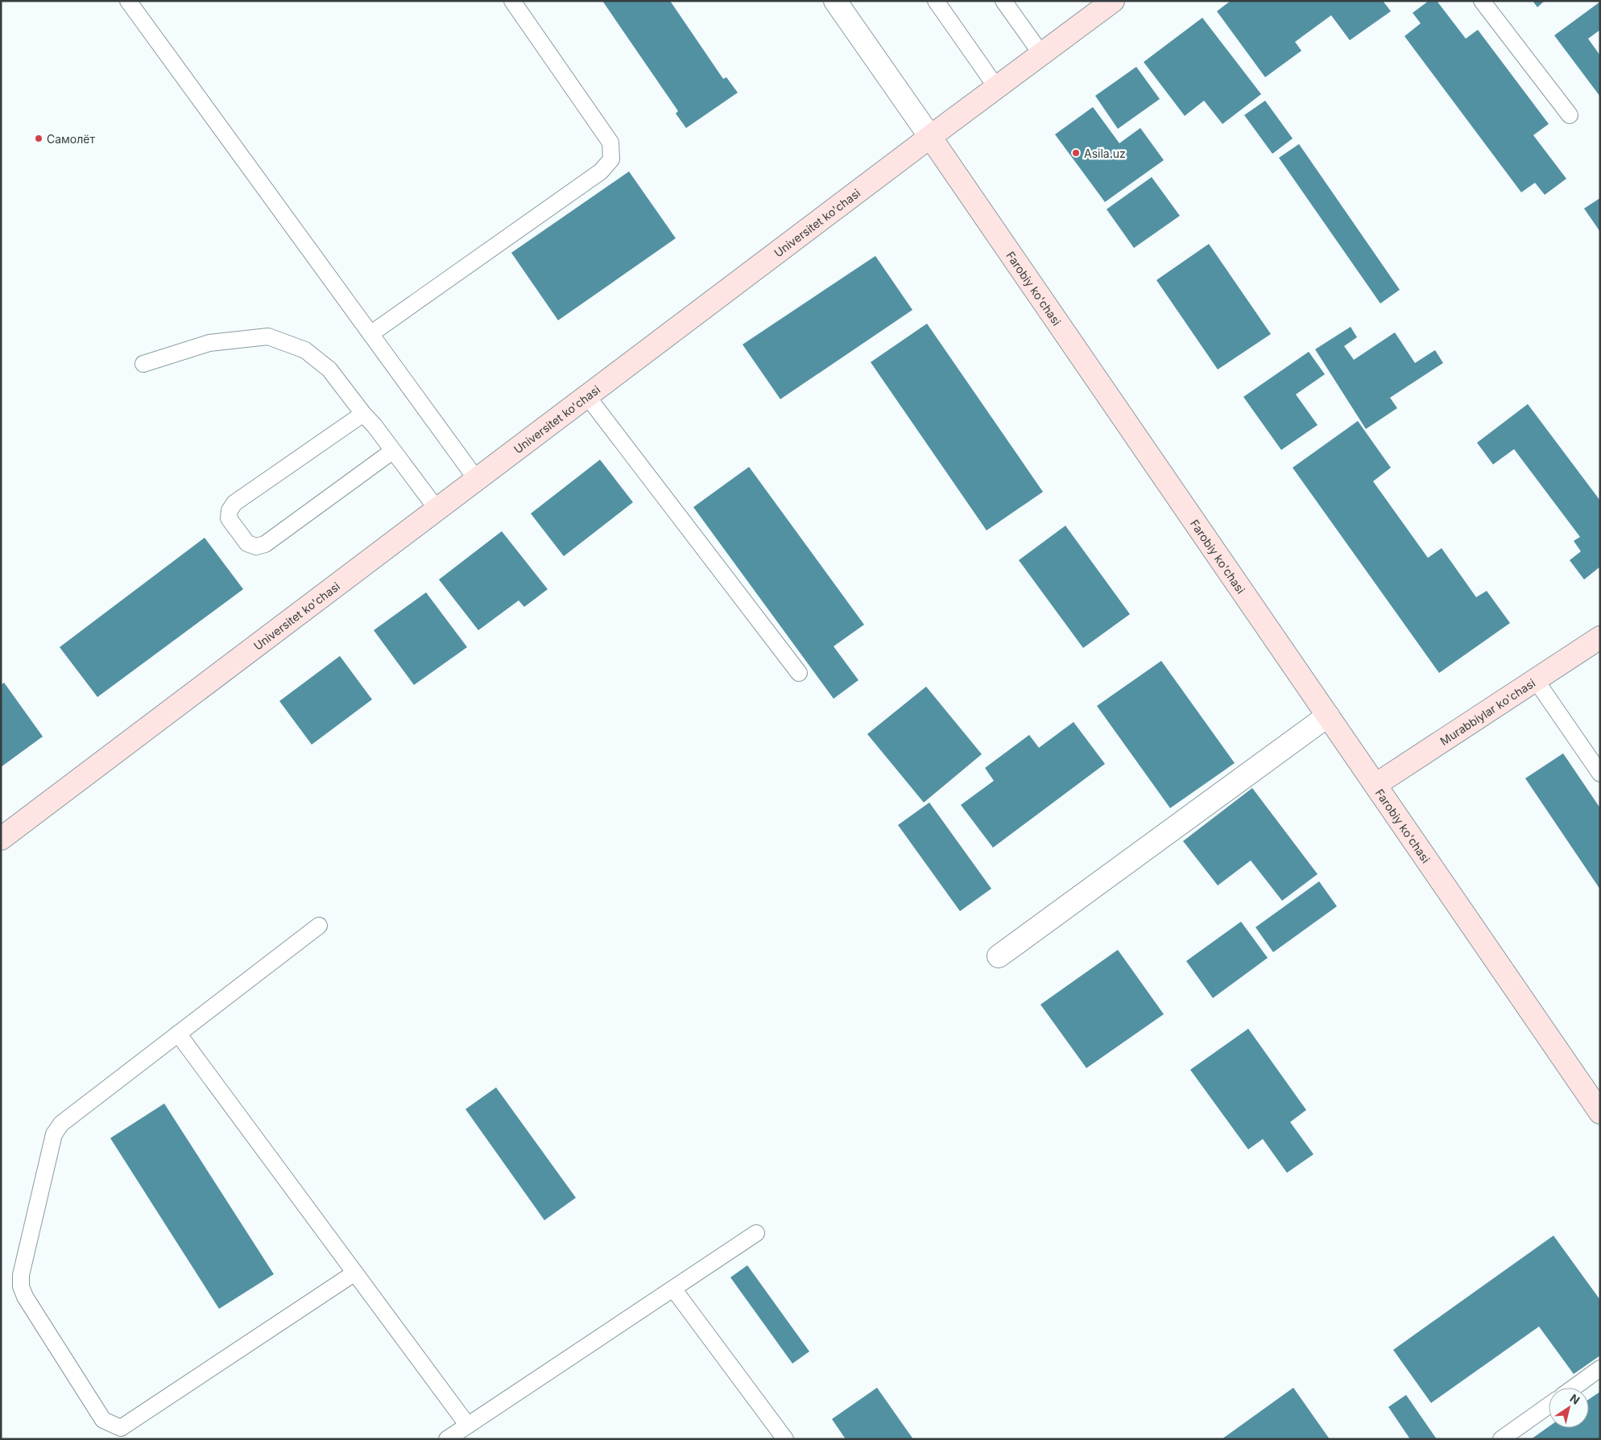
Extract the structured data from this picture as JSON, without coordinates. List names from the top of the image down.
{
  "streets": {
    "main road": ["Universitet ko'chasi", "Farobiy ko'chasi", "Murabbiylar ko'chasi"]
  },
  "crossings": [
    ["Universitet ko'chasi", "Farobiy ko'chasi"],
    ["Farobiy ko'chasi", "Murabbiylar ko'chasi"]
  ],
  "places": ["Самолёт", "Asila.uz"],
  "north": "top right"
}
